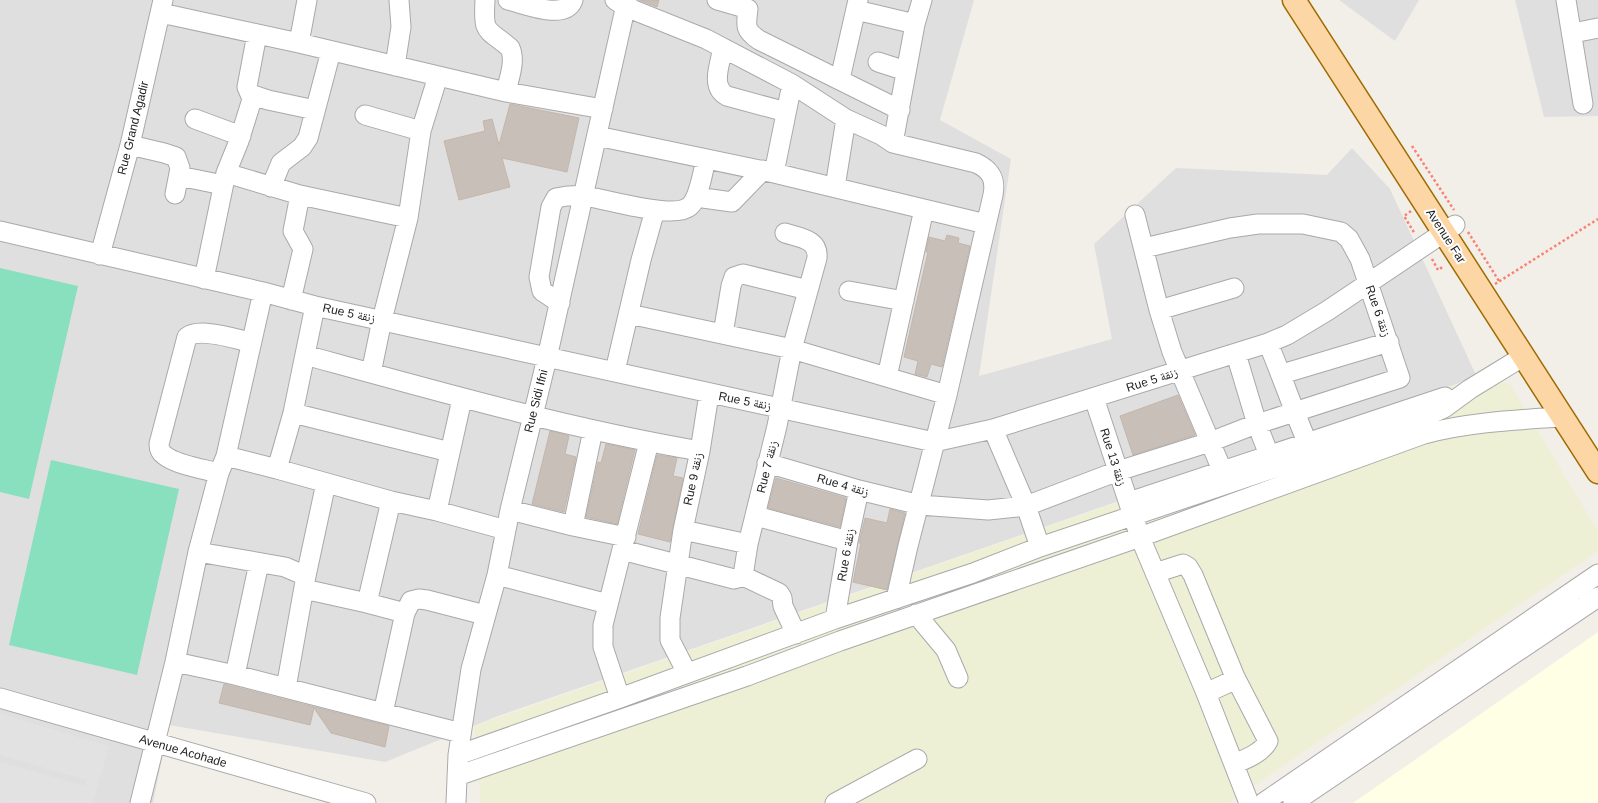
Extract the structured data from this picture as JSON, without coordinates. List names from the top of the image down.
{
  "streets": {
    "main road": ["Avenue Far"],
    "street": [
      "Rue Grand Agadir",
      "Rue 6 زنقة",
      "Rue 5 زنقة",
      "Rue Sidi Ifni",
      "Rue 13 زنقة",
      "Rue 7 زنقة",
      "Rue 9 زنقة",
      "Rue 4 زنقة",
      "Avenue Acohade"
    ]
  },
  "crossings": [
    ["Rue Grand Agadir", "Rue 5 زنقة"],
    ["Avenue Far", "Rue 5 زنقة"],
    ["Rue 6 زنقة", "Rue 5 زنقة"],
    ["Rue 6 زنقة", "Rue 4 زنقة"],
    ["Rue 5 زنقة", "Rue Sidi Ifni"],
    ["Rue 5 زنقة", "Rue 13 زنقة"],
    ["Rue 5 زنقة", "Rue 7 زنقة"],
    ["Rue 5 زنقة", "Rue 9 زنقة"],
    ["Rue 13 زنقة", "Rue 4 زنقة"],
    ["Rue 7 زنقة", "Rue 4 زنقة"]
  ]
}
